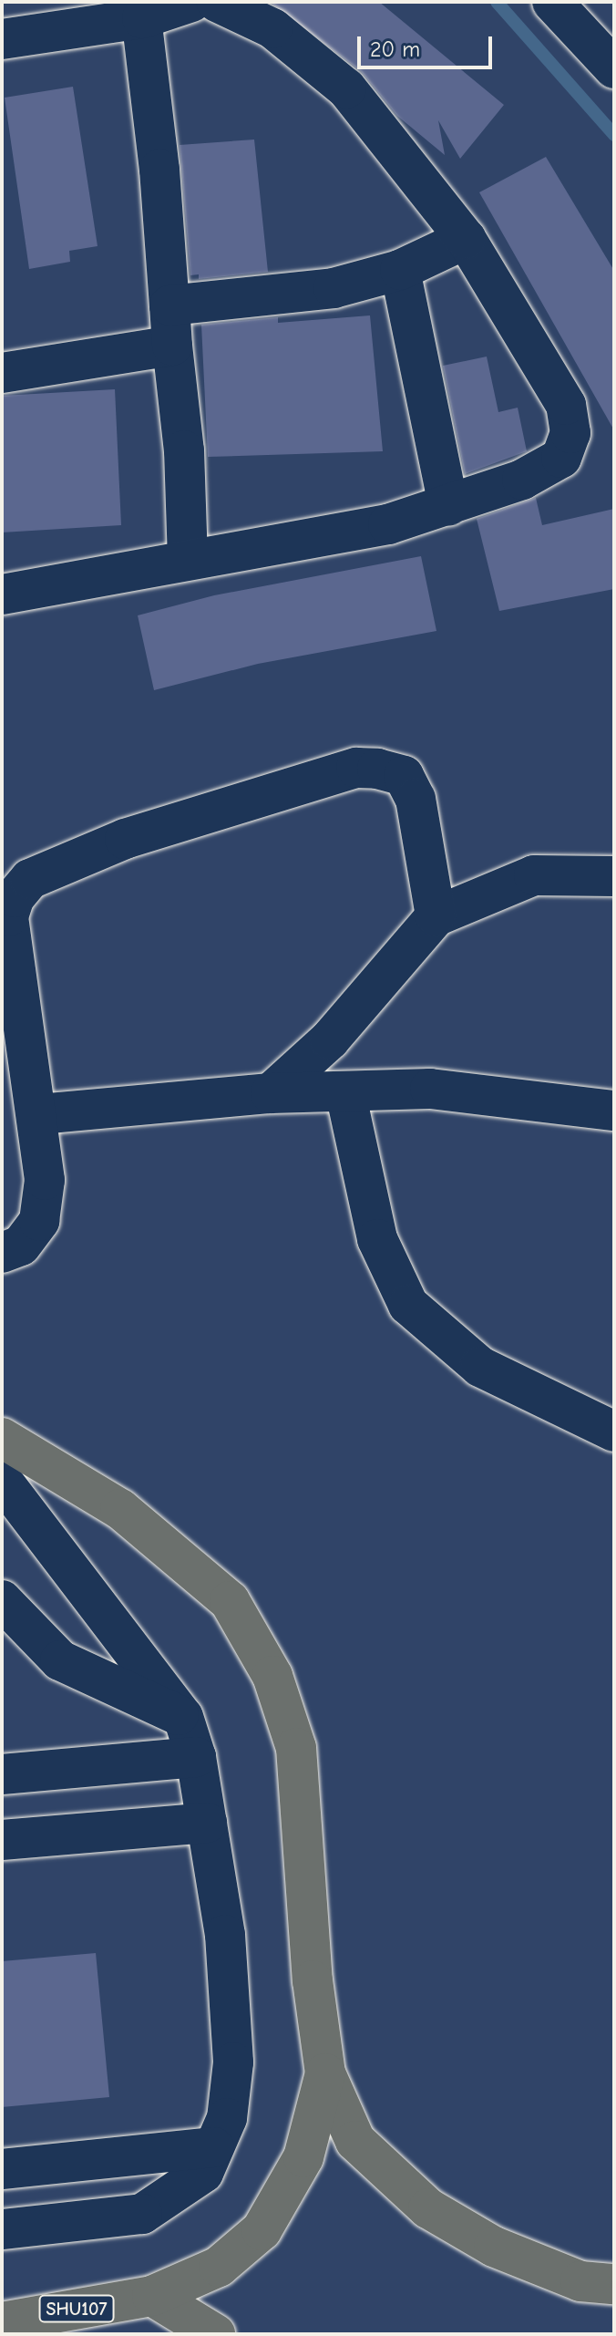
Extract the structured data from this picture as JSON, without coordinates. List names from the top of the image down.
{
  "streets": {
    "main road": ["SHU107"]
  },
  "scale_bar": "20 m"
}
